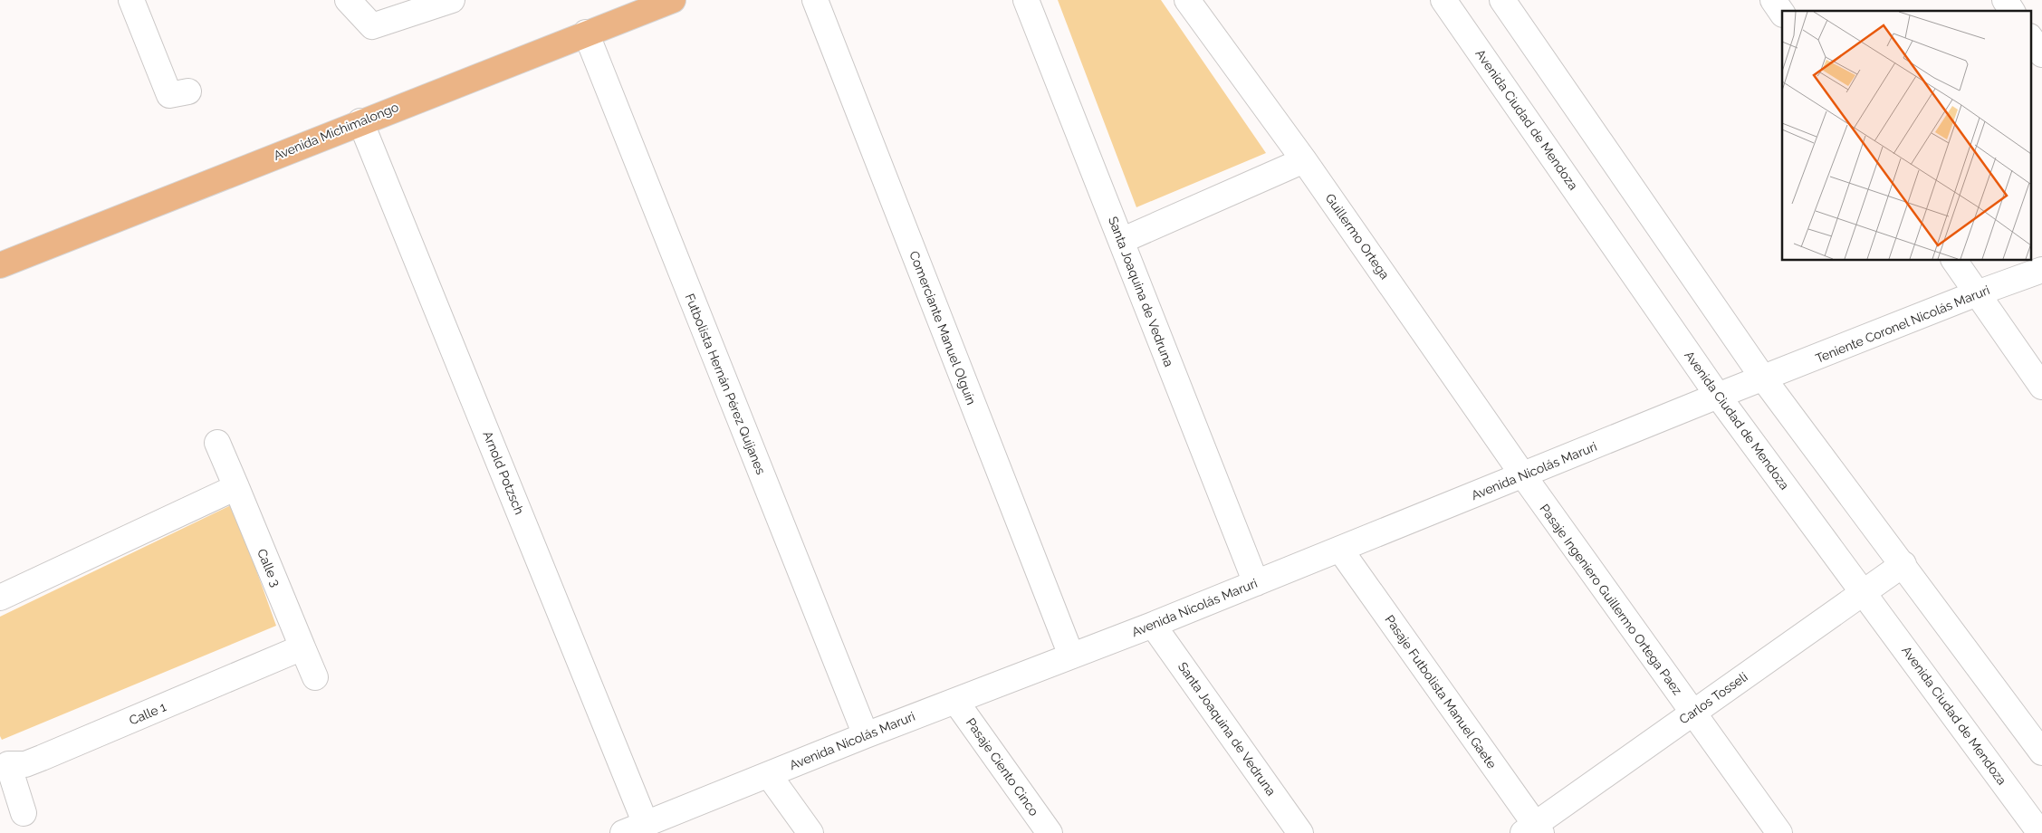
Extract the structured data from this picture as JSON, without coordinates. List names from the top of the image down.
{
  "streets": {
    "main road": ["Avenida Michimalongo"],
    "street": [
      "Avenida Ciudad de Mendoza",
      "Guillermo Ortega",
      "Santa Joaquina de Vedruna",
      "Teniente Coronel Nicolás Maruri",
      "Comerciante Manuel Olguín",
      "Futbolista Hernán Pérez Quijanes",
      "Avenida Nicolás Maruri",
      "Arnold Potzsch",
      "Calle 3",
      "Pasaje Ingeniero Guillermo Ortega Paez",
      "Pasaje Futbolista Manuel Gaete",
      "Carlos Tosseli",
      "Calle 1",
      "Pasaje Ciento Cinco"
    ]
  },
  "crossings": [
    ["Avenida Ciudad de Mendoza", "Avenida Nicolás Maruri"],
    ["Avenida Ciudad de Mendoza", "Carlos Tosseli"],
    ["Avenida Michimalongo", "Futbolista Hernán Pérez Quijanes"],
    ["Avenida Michimalongo", "Arnold Potzsch"],
    ["Guillermo Ortega", "Avenida Nicolás Maruri"],
    ["Guillermo Ortega", "Pasaje Ingeniero Guillermo Ortega Paez"],
    ["Santa Joaquina de Vedruna", "Avenida Nicolás Maruri"],
    ["Teniente Coronel Nicolás Maruri", "Avenida Nicolás Maruri"],
    ["Comerciante Manuel Olguín", "Avenida Nicolás Maruri"],
    ["Futbolista Hernán Pérez Quijanes", "Avenida Nicolás Maruri"],
    ["Avenida Nicolás Maruri", "Arnold Potzsch"],
    ["Avenida Nicolás Maruri", "Pasaje Ingeniero Guillermo Ortega Paez"],
    ["Avenida Nicolás Maruri", "Pasaje Futbolista Manuel Gaete"],
    ["Avenida Nicolás Maruri", "Pasaje Ciento Cinco"],
    ["Calle 3", "Calle 1"],
    ["Pasaje Ingeniero Guillermo Ortega Paez", "Carlos Tosseli"],
    ["Pasaje Futbolista Manuel Gaete", "Carlos Tosseli"]
  ]
}
